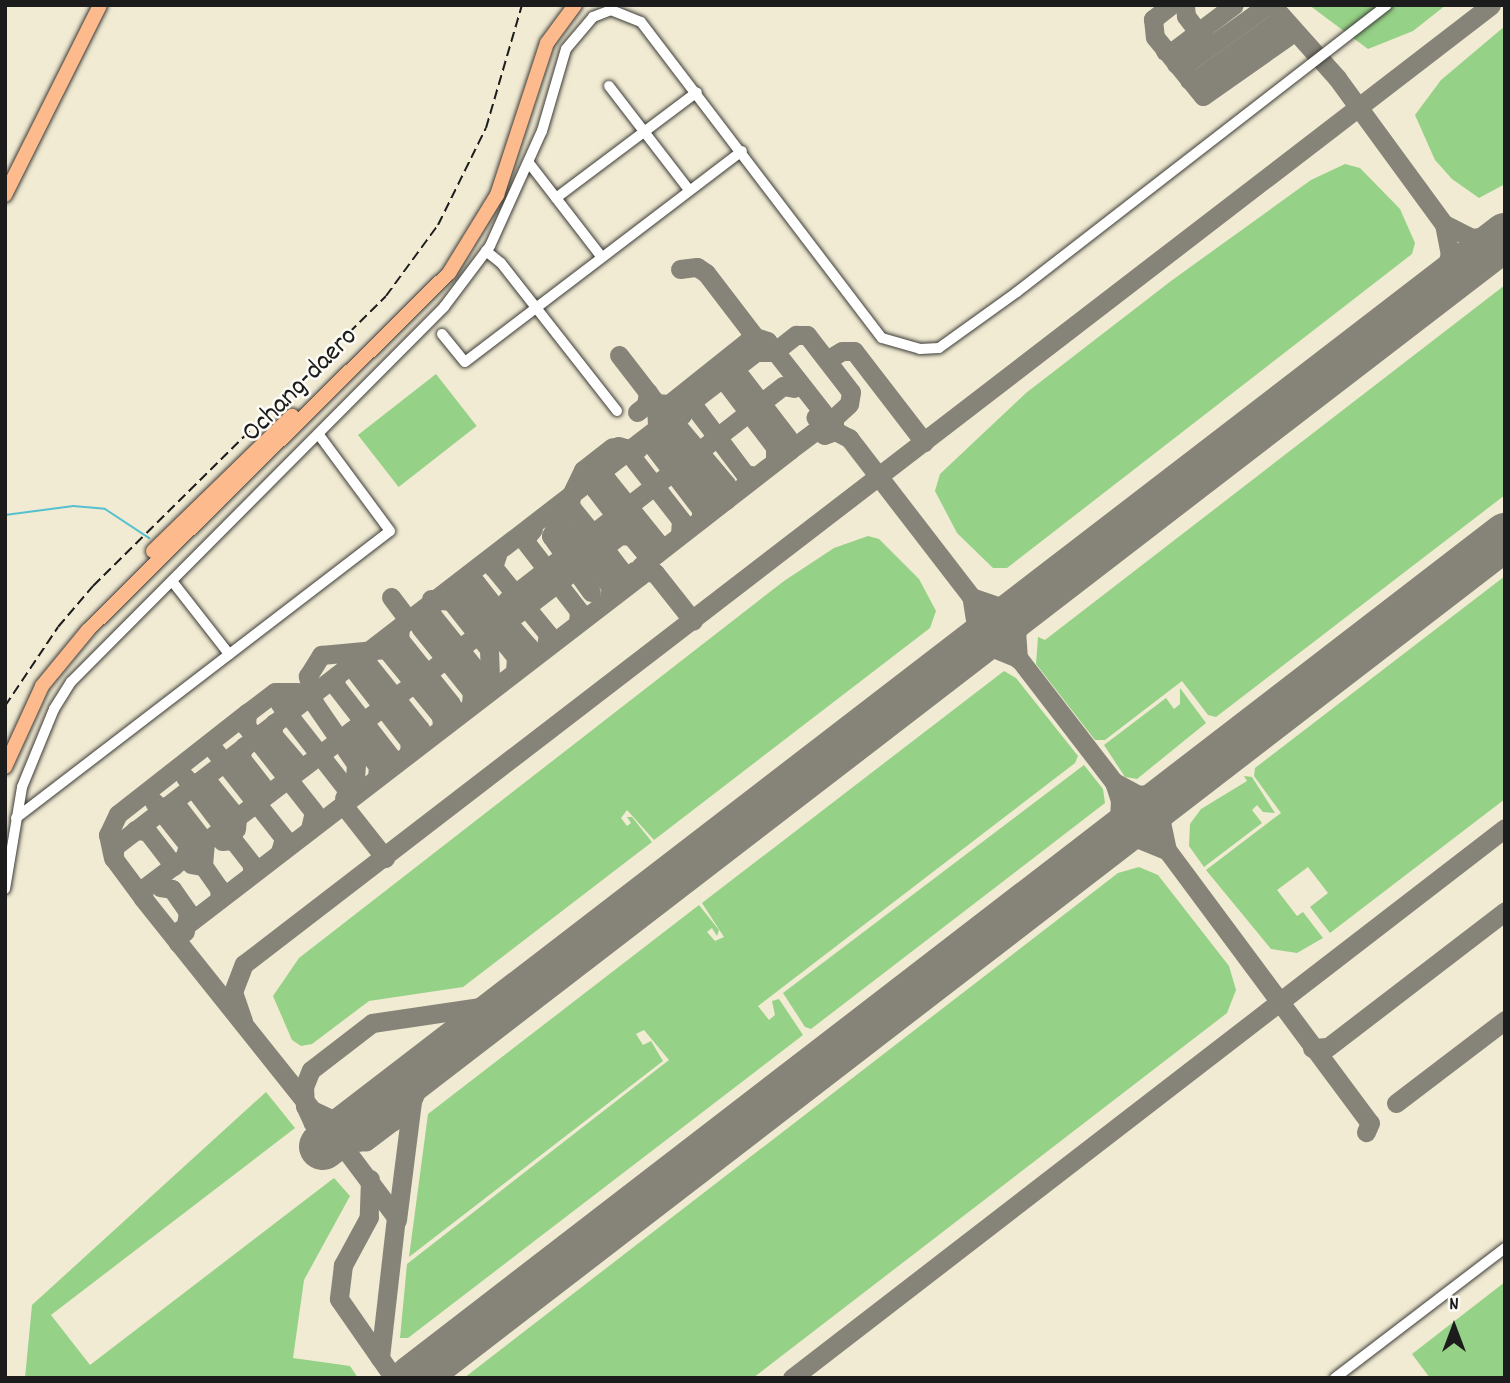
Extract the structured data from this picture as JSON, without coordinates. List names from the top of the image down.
{
  "streets": {
    "main road": ["Ochang-daero"]
  },
  "north": "top"
}
